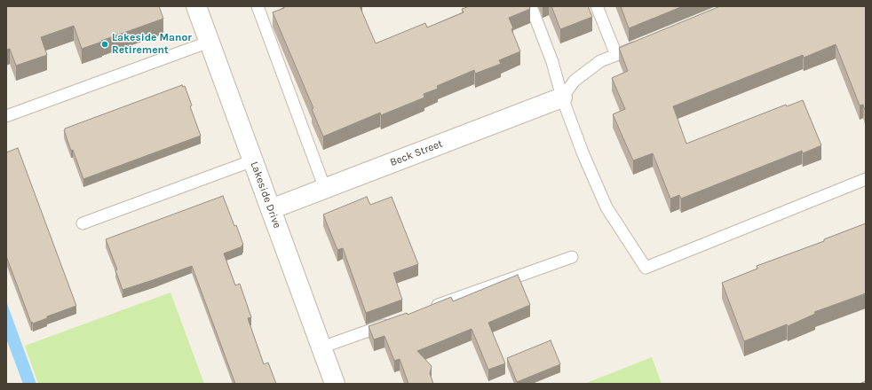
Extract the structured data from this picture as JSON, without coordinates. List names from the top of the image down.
{
  "streets": {
    "street": ["Beck Street", "Lakeside Drive"]
  },
  "crossings": [
    ["Beck Street", "Lakeside Drive"]
  ],
  "places": ["Lakeside Manor Retirement"]
}
